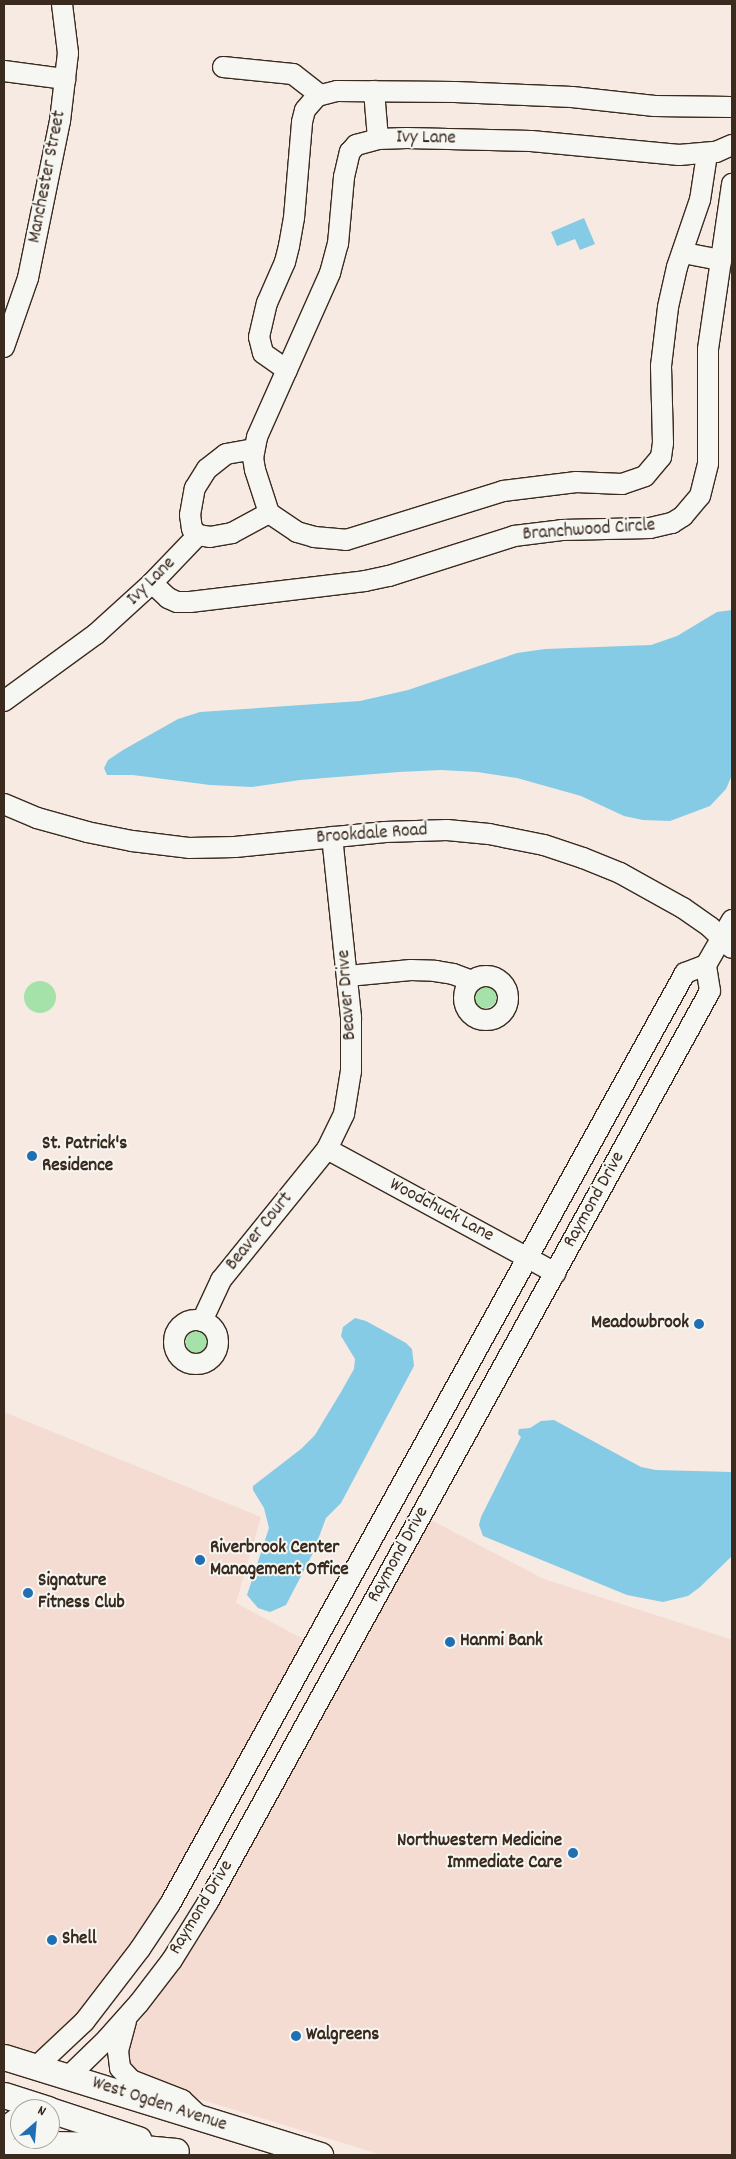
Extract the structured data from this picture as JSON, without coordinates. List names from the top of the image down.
{
  "streets": {
    "main road": ["Raymond Drive", "West Ogden Avenue"],
    "street": [
      "Ivy Lane",
      "Manchester Street",
      "Branchwood Circle",
      "Brookdale Road",
      "Beaver Drive",
      "Woodchuck Lane",
      "Beaver Court"
    ]
  },
  "crossings": [
    ["Ivy Lane", "Branchwood Circle"],
    ["Brookdale Road", "Beaver Drive"],
    ["Beaver Drive", "Woodchuck Lane"],
    ["Beaver Drive", "Beaver Court"],
    ["Raymond Drive", "Woodchuck Lane"],
    ["Raymond Drive", "West Ogden Avenue"],
    ["Woodchuck Lane", "Beaver Court"]
  ],
  "places": [
    "St. Patrick's Residence",
    "Meadowbrook",
    "Riverbrook Center Management Office",
    "Signature Fitness Club",
    "Hanmi Bank",
    "Northwestern Medicine Immediate Care",
    "Shell",
    "Walgreens"
  ],
  "north": "top right"
}
